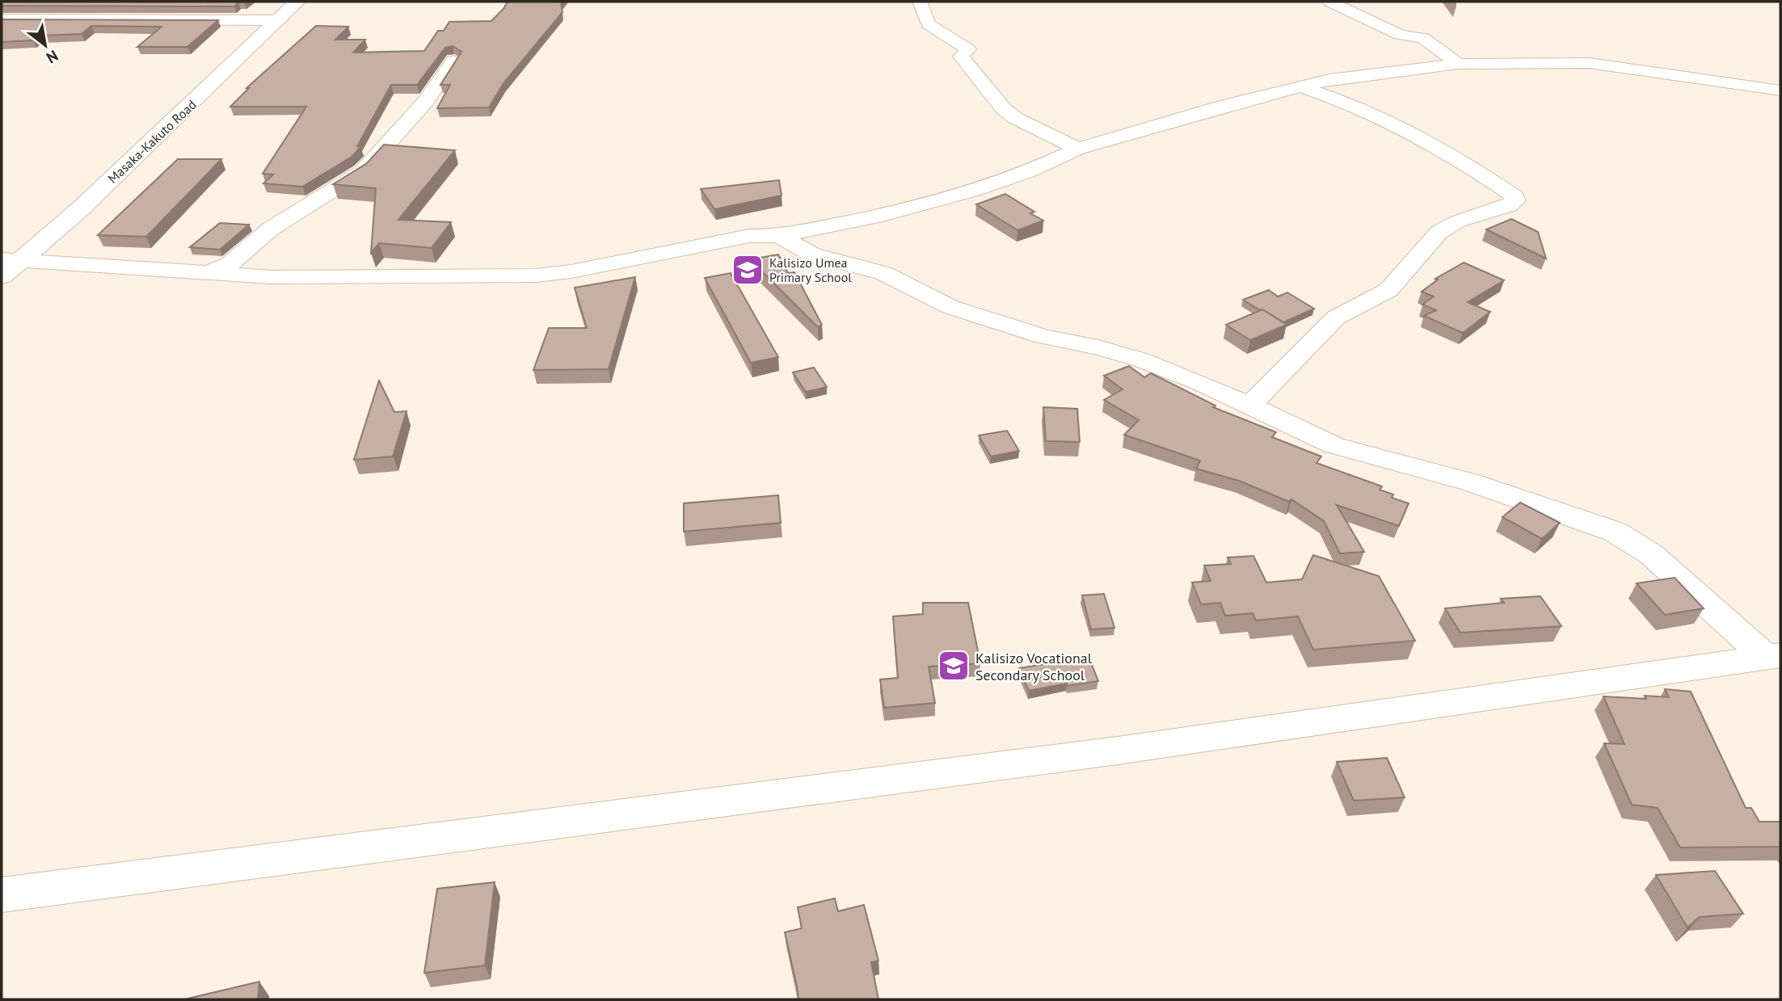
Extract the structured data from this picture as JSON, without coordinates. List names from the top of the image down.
{
  "streets": {
    "highway": ["Masaka-Kakuto Road"]
  },
  "places": {
    "school or university": ["Kalisizo Umea Primary School", "Kalisizo Vocational Secondary School"]
  },
  "north": "bottom right"
}
